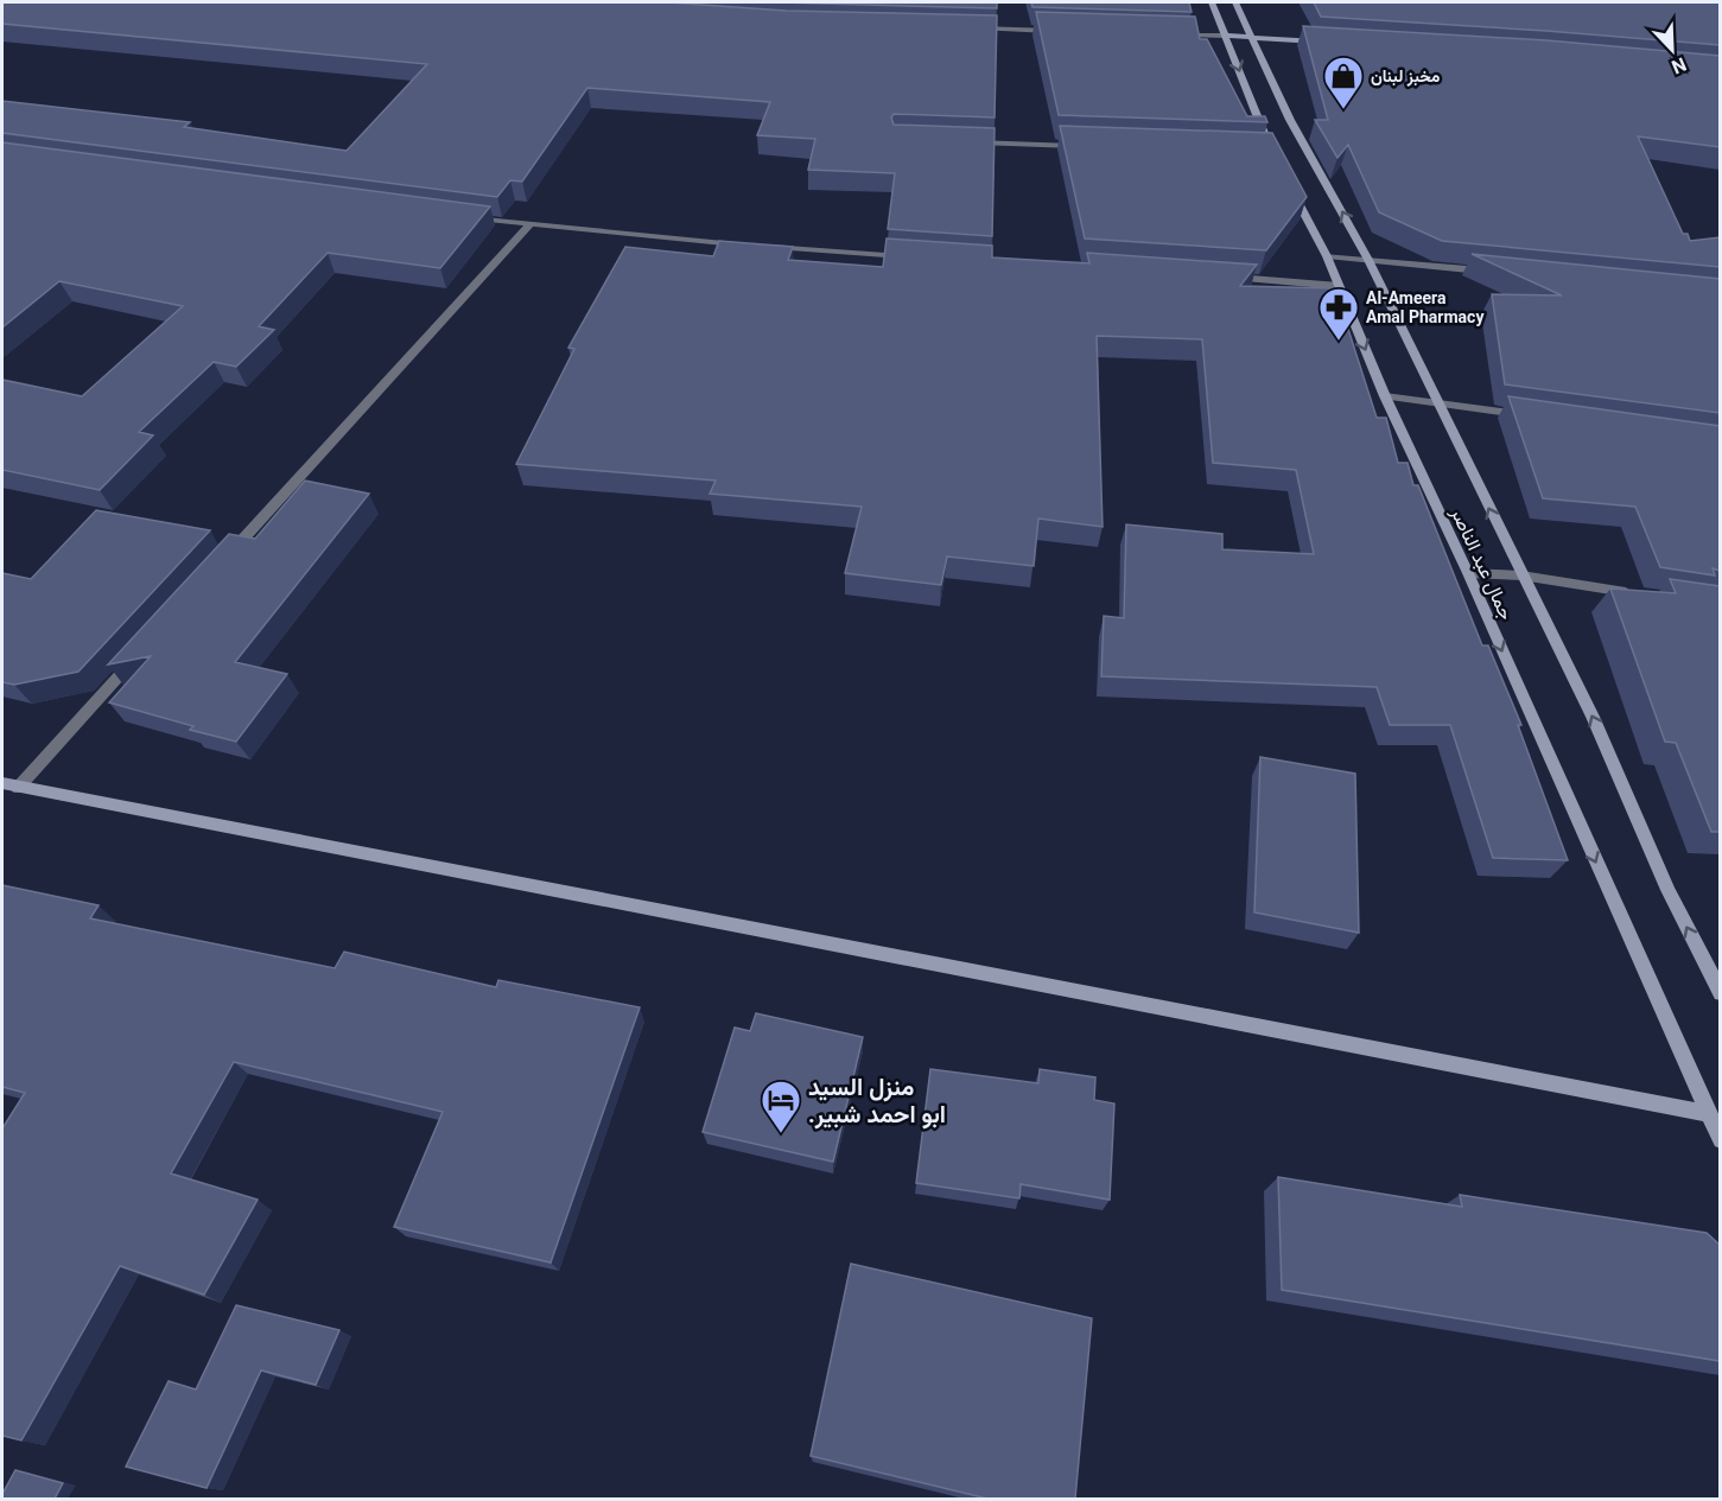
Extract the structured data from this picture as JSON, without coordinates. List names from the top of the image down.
{
  "streets": {
    "main road": ["جمال عبد الناصر"]
  },
  "places": {
    "shop": ["مخبز لبنان"],
    "pharmacy": ["Al-Ameera Amal Pharmacy"],
    "hotel": ["منزل السيد .ابو احمد شبير"]
  },
  "north": "bottom right"
}
